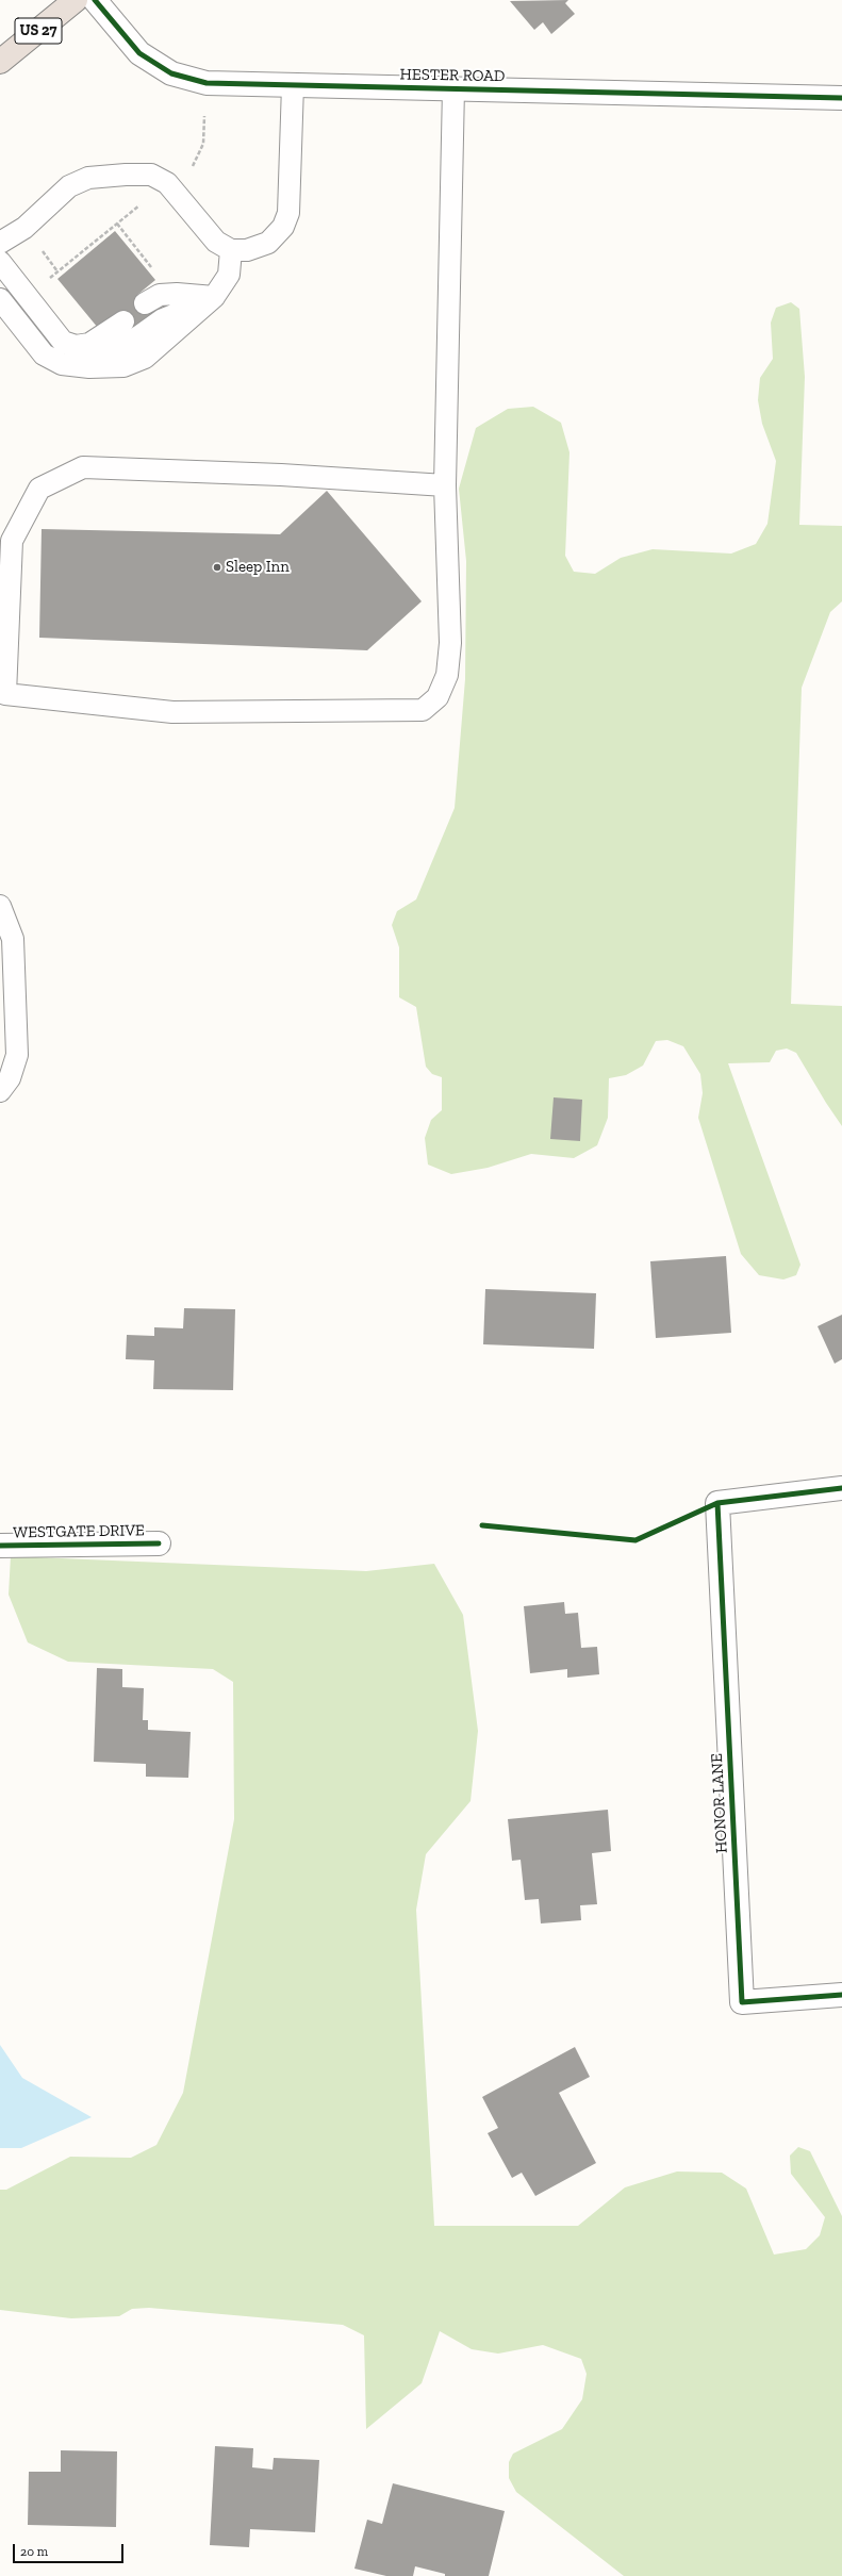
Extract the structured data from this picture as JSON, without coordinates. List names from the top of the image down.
{
  "streets": {
    "highway": ["US 27"],
    "street": ["HESTER ROAD", "WESTGATE DRIVE", "HONOR LANE"]
  },
  "places": ["Sleep Inn"],
  "scale_bar": "20 m"
}
